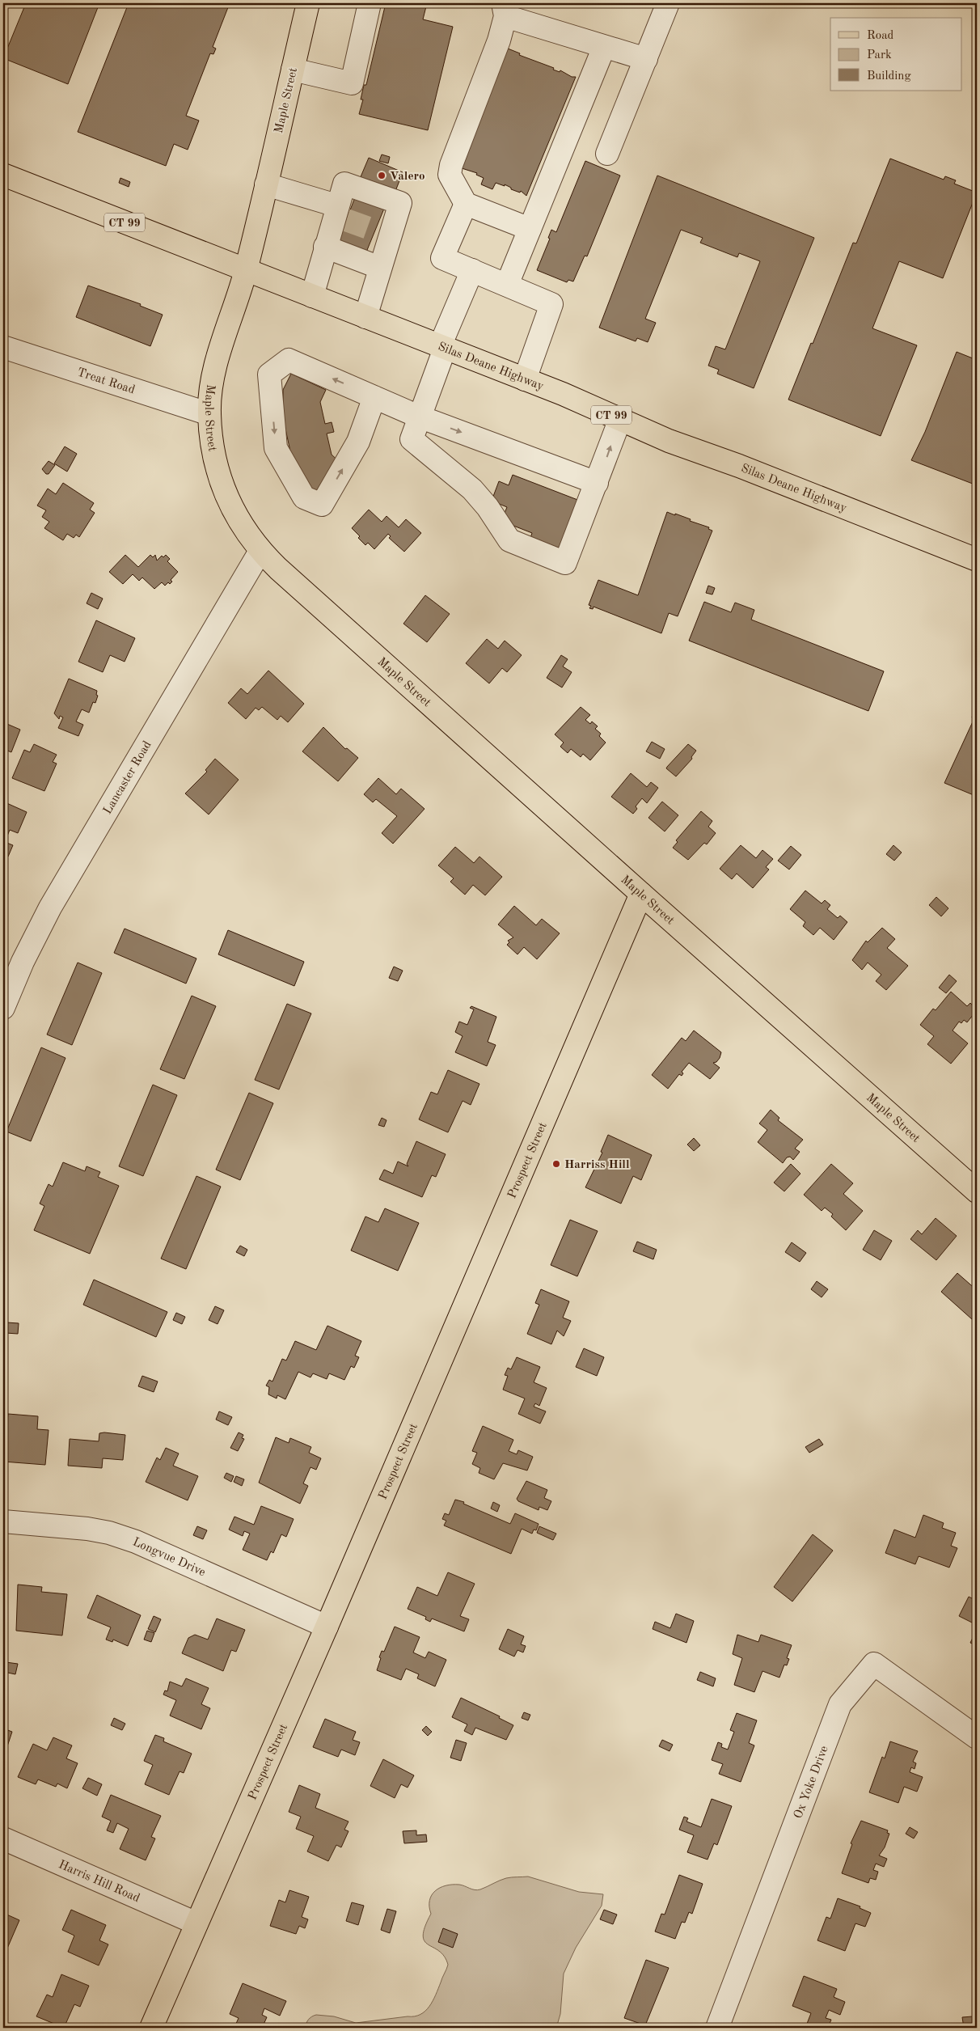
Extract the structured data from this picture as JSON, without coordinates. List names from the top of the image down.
{
  "streets": {
    "main road": [
      "Maple Street",
      "CT 99",
      "Silas Deane Highway",
      "Prospect Street"
    ],
    "street": [
      "Treat Road",
      "Lancaster Road",
      "Longvue Drive",
      "Ox Yoke Drive",
      "Harris Hill Road"
    ]
  },
  "crossings": [
    ["Maple Street", "Silas Deane Highway"],
    ["Maple Street", "Treat Road"],
    ["Maple Street", "Lancaster Road"],
    ["Maple Street", "Prospect Street"],
    ["Prospect Street", "Longvue Drive"],
    ["Prospect Street", "Harris Hill Road"]
  ],
  "places": ["Valero", "Harriss Hill"],
  "legend": ["Road", "Park", "Building"]
}
